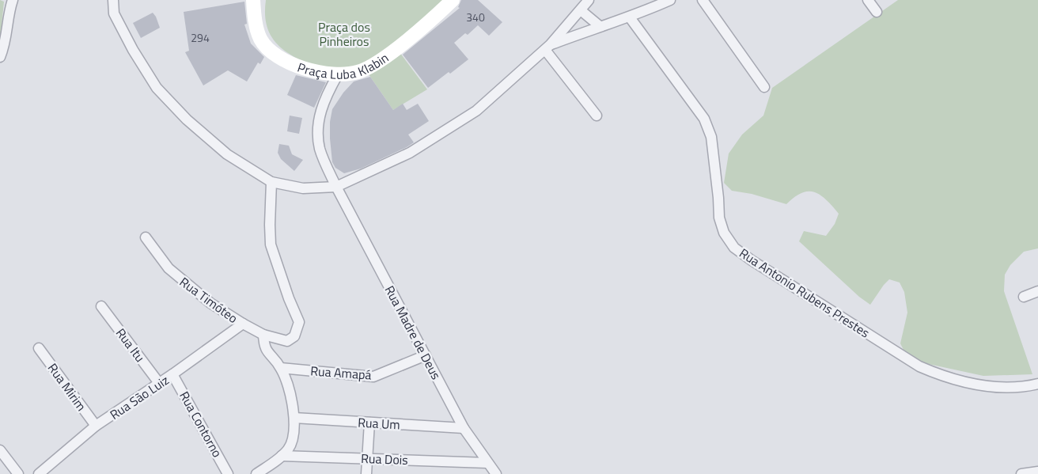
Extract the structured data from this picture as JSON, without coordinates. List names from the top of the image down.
{
  "streets": {
    "main road": ["Praça Luba Klabin"],
    "street": [
      "Rua Antonio Rubens Prestes",
      "Rua Timóteo",
      "Rua Madre de Deus",
      "Rua Itu",
      "Rua Amapá",
      "Rua Mirim",
      "Rua São Luiz",
      "Rua Um",
      "Rua Contorno",
      "Rua Dois"
    ]
  },
  "crossings": [
    ["Praça Luba Klabin", "Rua Madre de Deus"],
    ["Rua Timóteo", "Rua São Luiz"],
    ["Rua Madre de Deus", "Rua Amapá"],
    ["Rua Madre de Deus", "Rua Um"],
    ["Rua Madre de Deus", "Rua Dois"],
    ["Rua Itu", "Rua São Luiz"],
    ["Rua Mirim", "Rua São Luiz"],
    ["Rua São Luiz", "Rua Contorno"]
  ],
  "parks": ["Praça dos Pinheiros"],
  "house_numbers": ["340", "294"]
}
